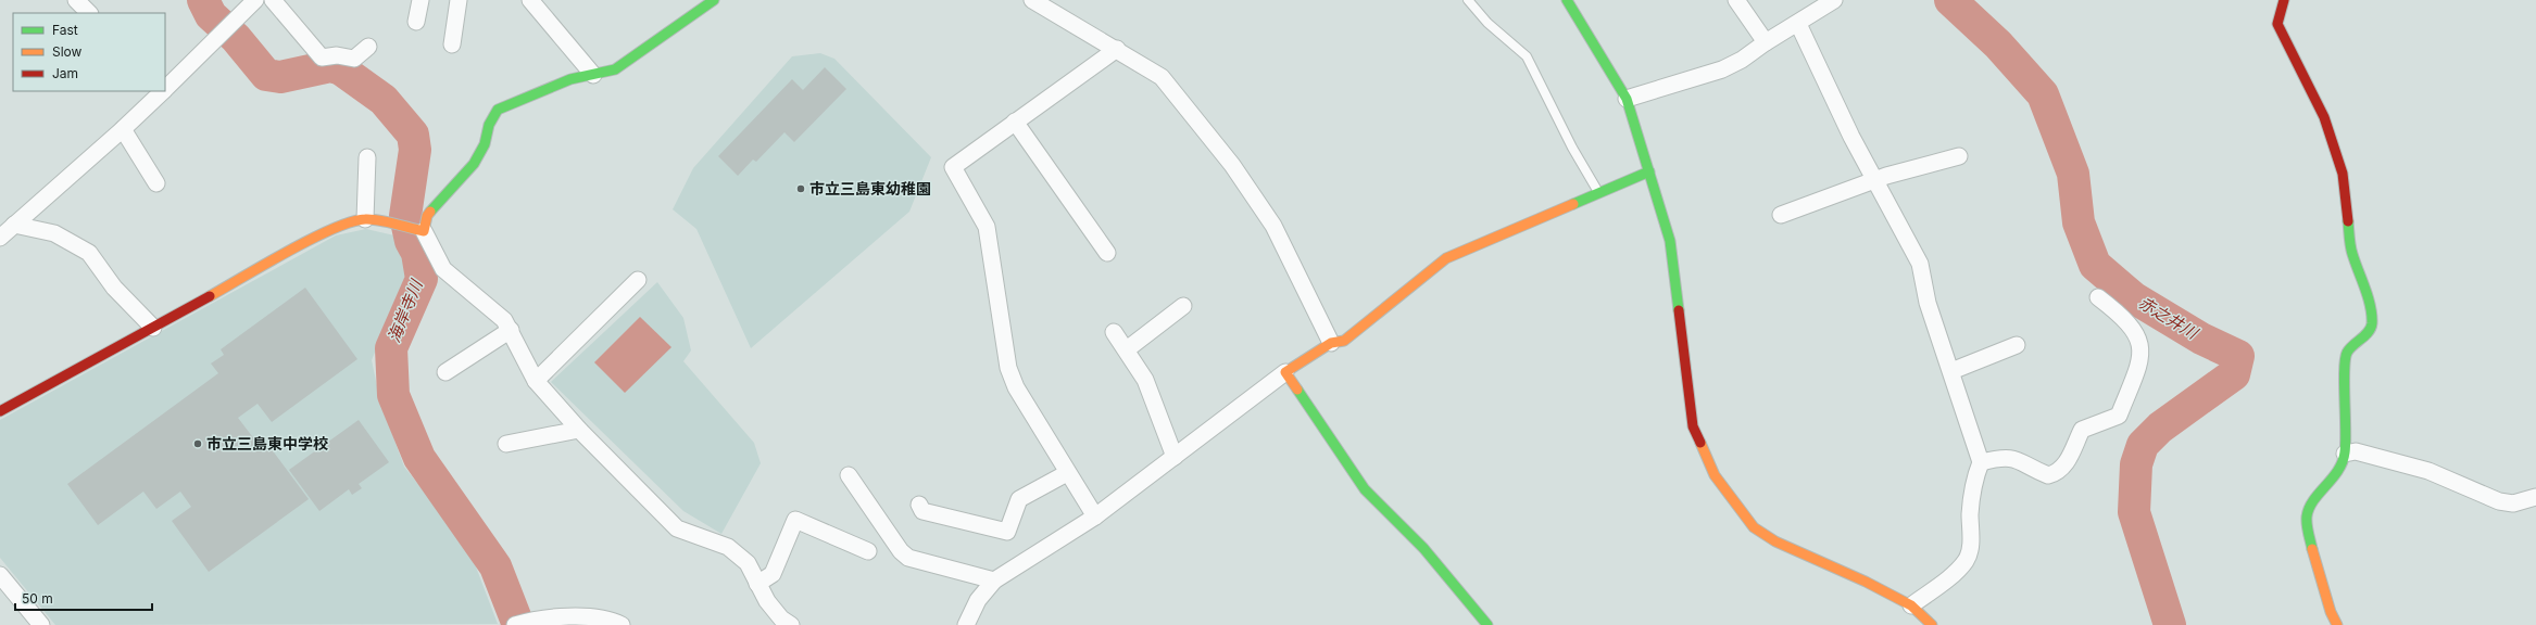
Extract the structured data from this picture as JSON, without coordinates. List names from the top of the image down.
{
  "water": ["海岸寺川", "赤之井川"],
  "places": ["市立三島東幼稚園", "市立三島東中学校"],
  "legend": ["Fast", "Slow", "Jam"],
  "scale_bar": "50 m"
}
